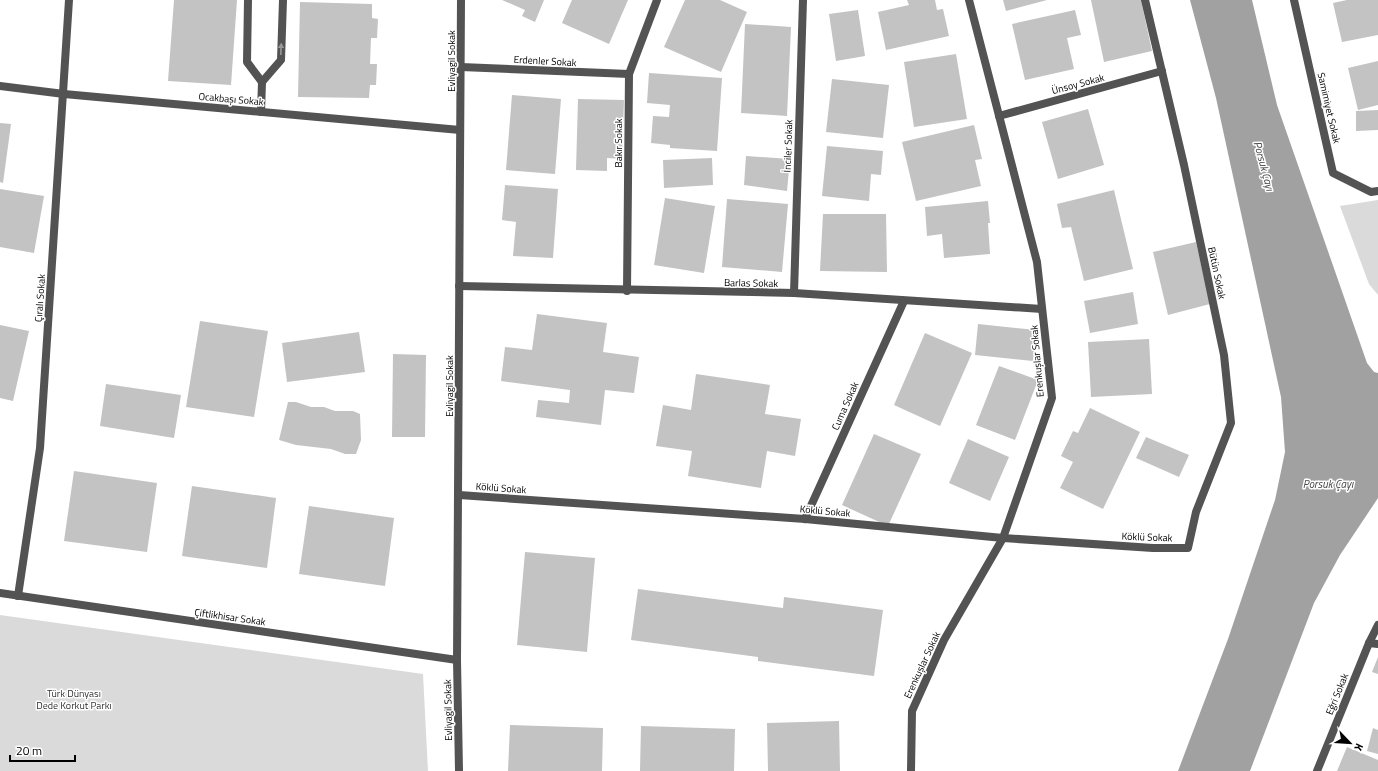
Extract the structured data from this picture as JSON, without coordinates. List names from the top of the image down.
{
  "streets": {
    "street": [
      "Evliyagil Sokak",
      "Erdenler Sokak",
      "Ünsoy Sokak",
      "Ocakbaşı Sokak",
      "Samimiyet Sokak",
      "Bakır Sokak",
      "İnciler Sokak",
      "Bütün Sokak",
      "Barlas Sokak",
      "Çıralı Sokak",
      "Erenkuşlar Sokak",
      "Cuma Sokak",
      "Köklü Sokak",
      "Çiftlikhisar Sokak",
      "Eğri Sokak"
    ]
  },
  "crossings": [
    ["Evliyagil Sokak", "Erdenler Sokak"],
    ["Evliyagil Sokak", "Ocakbaşı Sokak"],
    ["Evliyagil Sokak", "Barlas Sokak"],
    ["Evliyagil Sokak", "Köklü Sokak"],
    ["Evliyagil Sokak", "Çiftlikhisar Sokak"],
    ["Erdenler Sokak", "Bakır Sokak"],
    ["Ünsoy Sokak", "Bütün Sokak"],
    ["Ünsoy Sokak", "Erenkuşlar Sokak"],
    ["Ocakbaşı Sokak", "Çıralı Sokak"],
    ["Bakır Sokak", "Barlas Sokak"],
    ["İnciler Sokak", "Barlas Sokak"],
    ["Bütün Sokak", "Köklü Sokak"],
    ["Barlas Sokak", "Erenkuşlar Sokak"],
    ["Barlas Sokak", "Cuma Sokak"],
    ["Çıralı Sokak", "Çiftlikhisar Sokak"],
    ["Erenkuşlar Sokak", "Köklü Sokak"],
    ["Cuma Sokak", "Köklü Sokak"]
  ],
  "water": ["Porsuk Çayı"],
  "parks": ["Türk Dünyası Dede Korkut Parkı"],
  "scale_bar": "20 m",
  "north": "bottom right"
}
